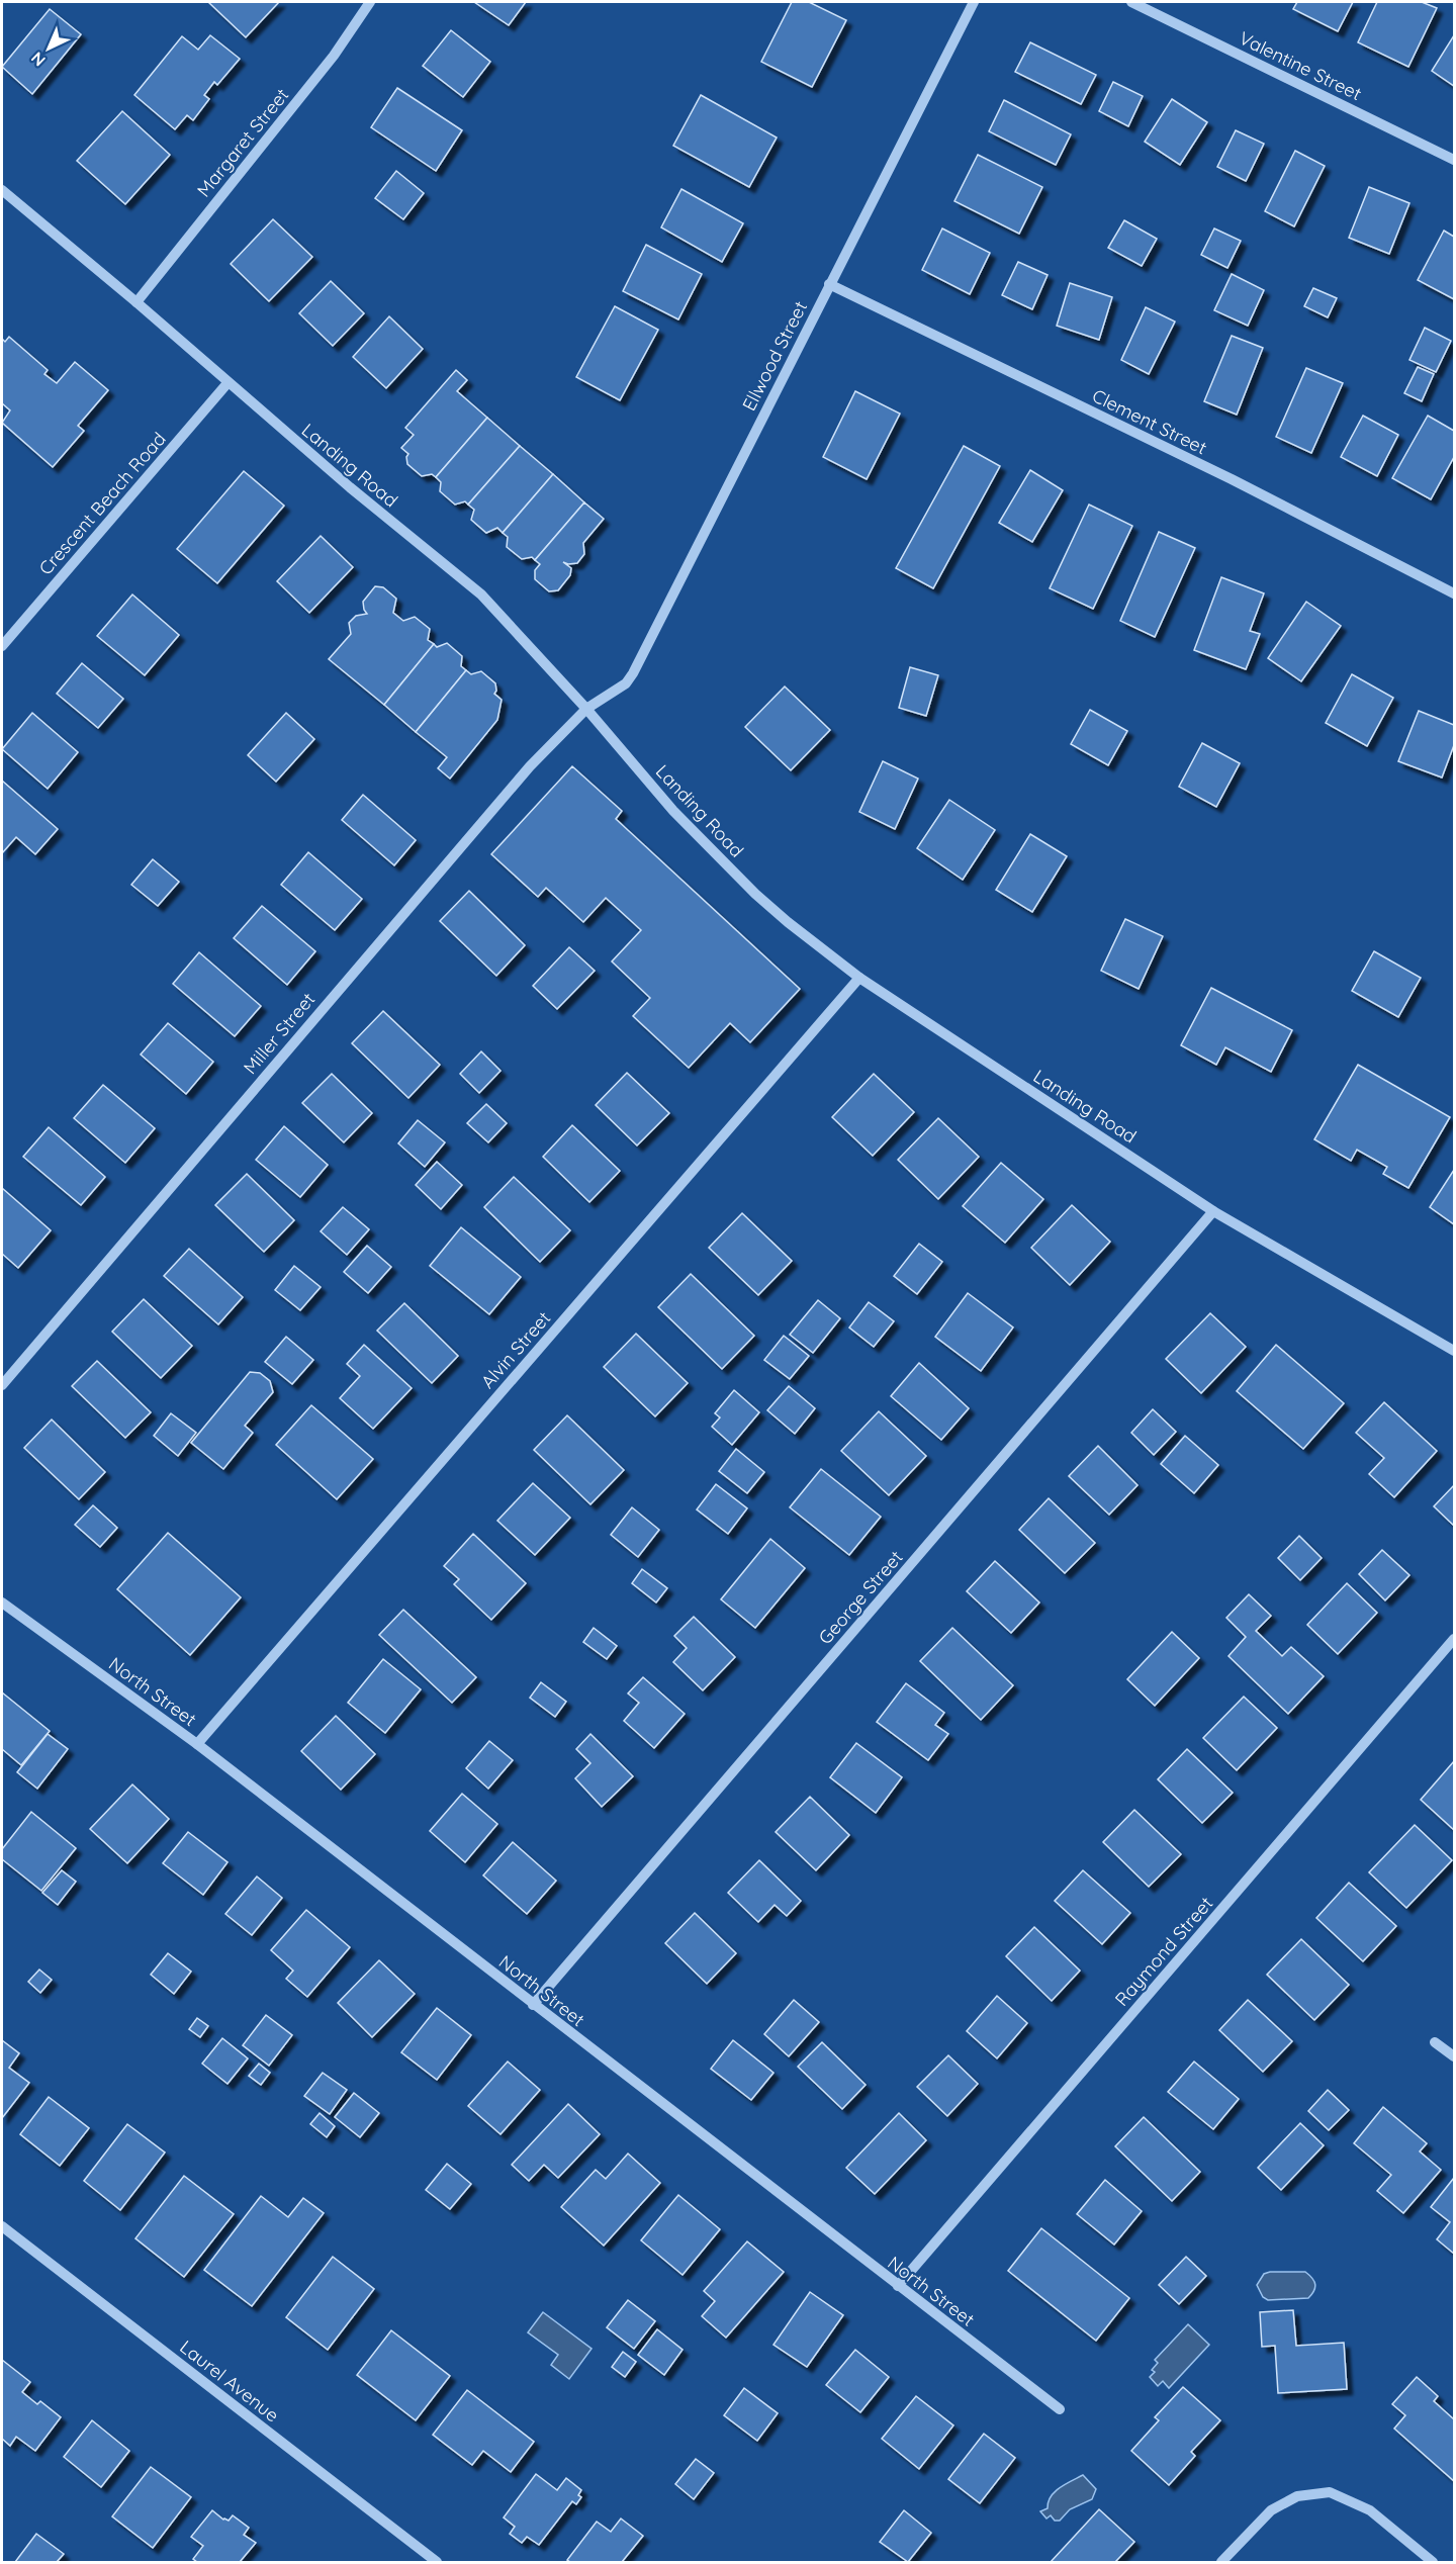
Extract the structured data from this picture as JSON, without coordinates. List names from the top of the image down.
{
  "streets": {
    "street": [
      "Valentine Street",
      "Margaret Street",
      "Ellwood Street",
      "Clement Street",
      "Landing Road",
      "Crescent Beach Road",
      "Miller Street",
      "Alvin Street",
      "George Street",
      "North Street",
      "Raymond Street",
      "Laurel Avenue"
    ]
  },
  "crossings": [
    ["Margaret Street", "Landing Road"],
    ["Ellwood Street", "Clement Street"],
    ["Ellwood Street", "Landing Road"],
    ["Ellwood Street", "Miller Street"],
    ["Landing Road", "Crescent Beach Road"],
    ["Landing Road", "Miller Street"],
    ["Landing Road", "Alvin Street"],
    ["Landing Road", "George Street"],
    ["Alvin Street", "North Street"],
    ["George Street", "North Street"],
    ["North Street", "Raymond Street"]
  ],
  "north": "bottom left"
}
